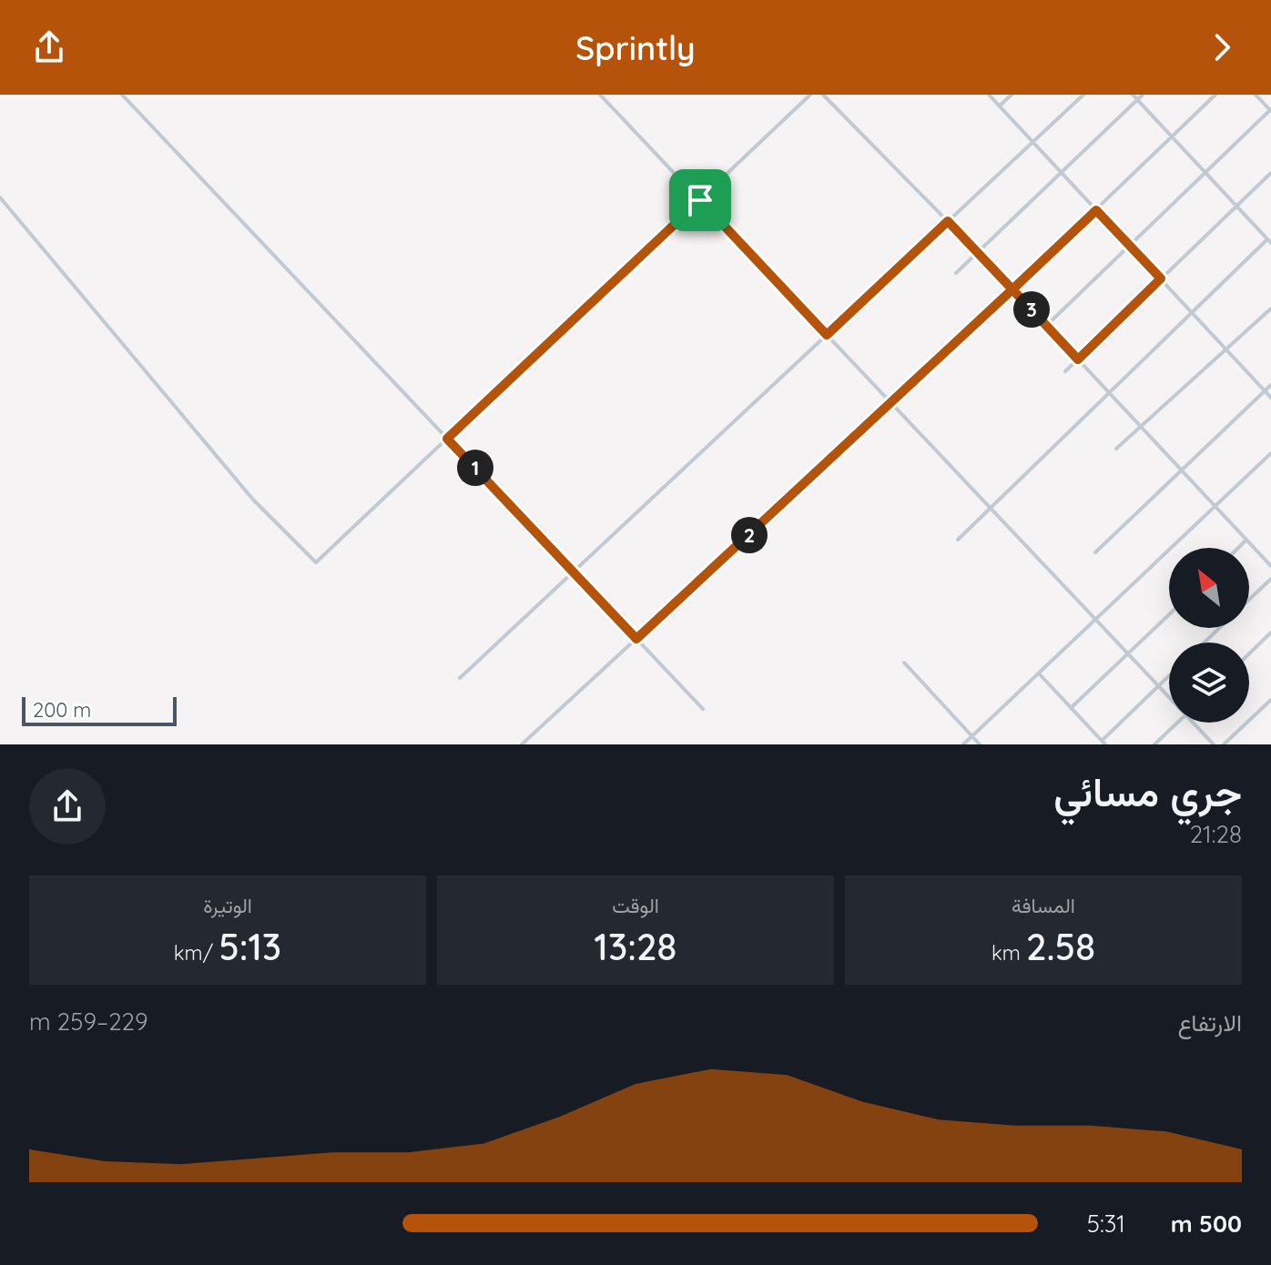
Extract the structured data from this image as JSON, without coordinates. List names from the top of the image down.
{
  "scale_bar": "200 m",
  "north": "top left",
  "page": {
    "header": "Sprintly",
    "pins": ["3", "1", "2"],
    "scale": "200 m",
    "heading": ["جري مسائي", "21:28"],
    "stats": [
      ["المسافة", "2.58 km"],
      ["الوقت", "13:28"],
      ["الوتيرة", "5:13 /km"]
    ],
    "chart": ["الارتفاع", "229–259 m"],
    "list": [
      {
        "name": "500 m",
        "note": "5:31"
      }
    ]
  }
}
